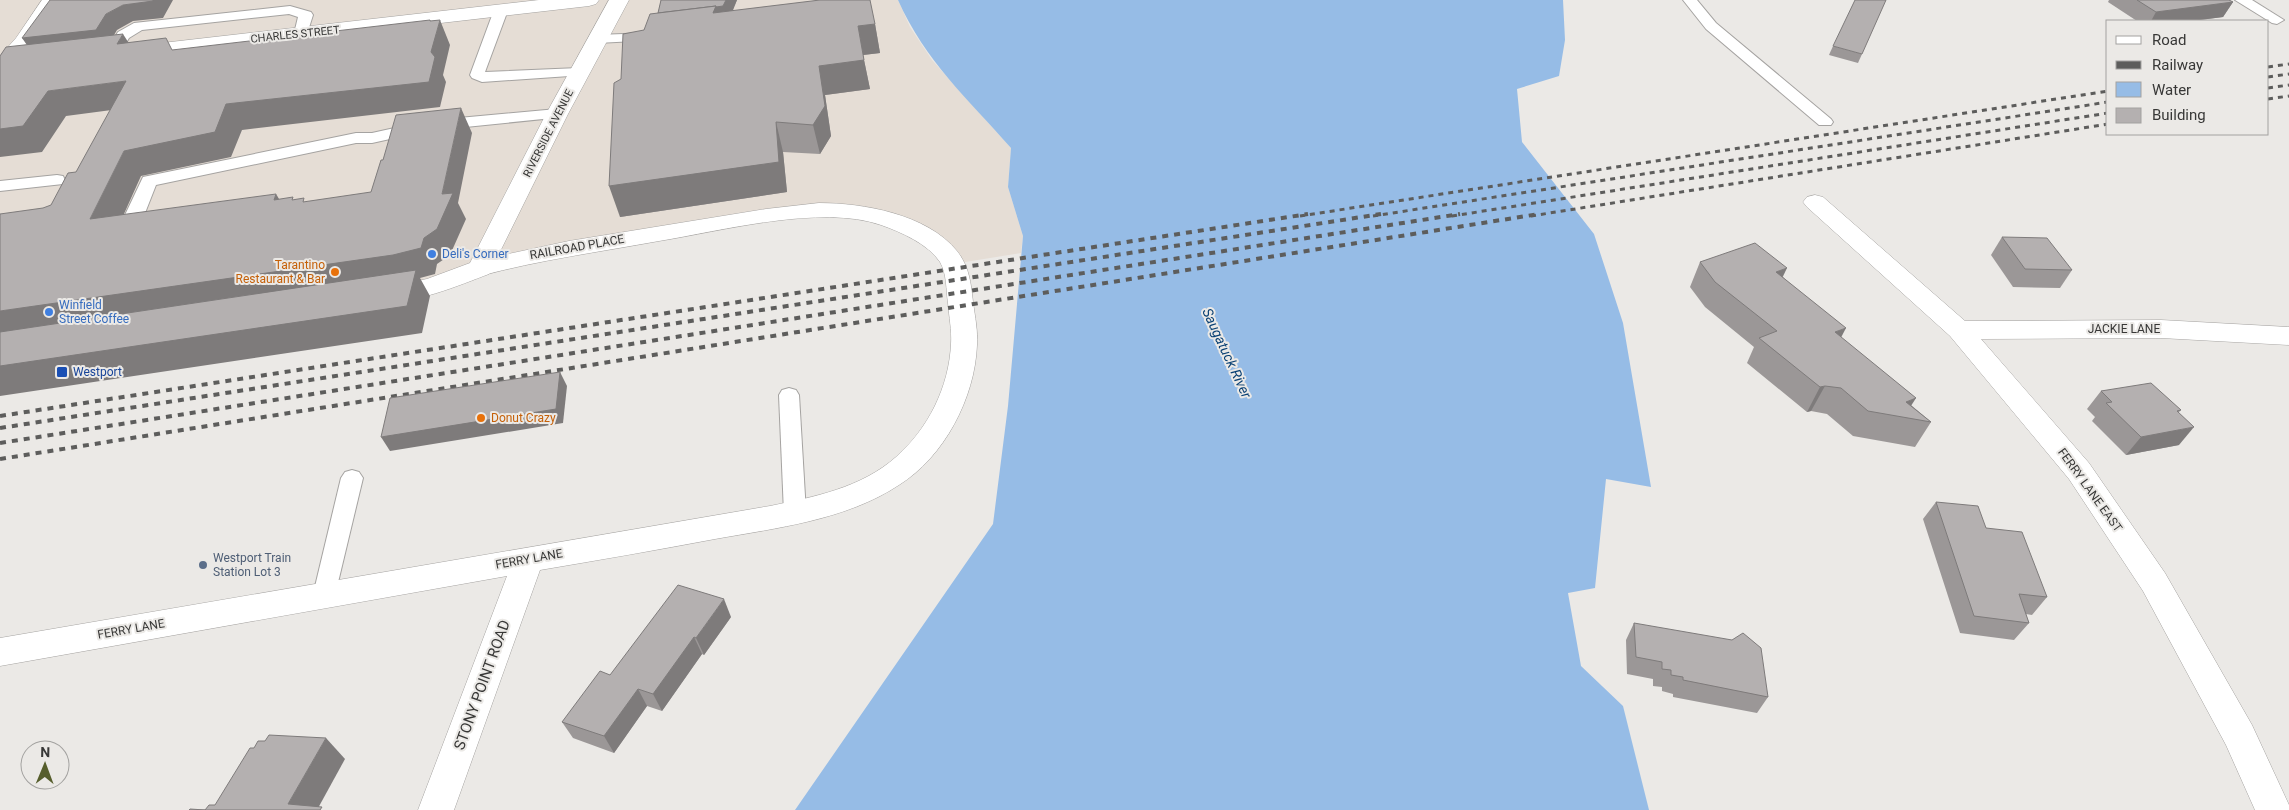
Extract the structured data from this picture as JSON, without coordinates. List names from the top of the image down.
{
  "streets": {
    "street": [
      "CHARLES STREET",
      "RIVERSIDE AVENUE",
      "RAILROAD PLACE",
      "JACKIE LANE",
      "FERRY LANE EAST",
      "FERRY LANE",
      "STONY POINT ROAD"
    ]
  },
  "crossings": [
    ["RIVERSIDE AVENUE", "RAILROAD PLACE"],
    ["RAILROAD PLACE", "FERRY LANE"],
    ["JACKIE LANE", "FERRY LANE EAST"],
    ["FERRY LANE", "STONY POINT ROAD"]
  ],
  "water": ["Saugatuck River"],
  "places": {
    "other": [
      "Deli's Corner",
      "Tarantino Restaurant & Bar",
      "Winfield Street Coffee",
      "Donut Crazy",
      "Westport Train Station Lot 3"
    ],
    "transit": ["Westport"]
  },
  "legend": [
    "Road",
    "Railway",
    "Water",
    "Building"
  ],
  "north": "top"
}
